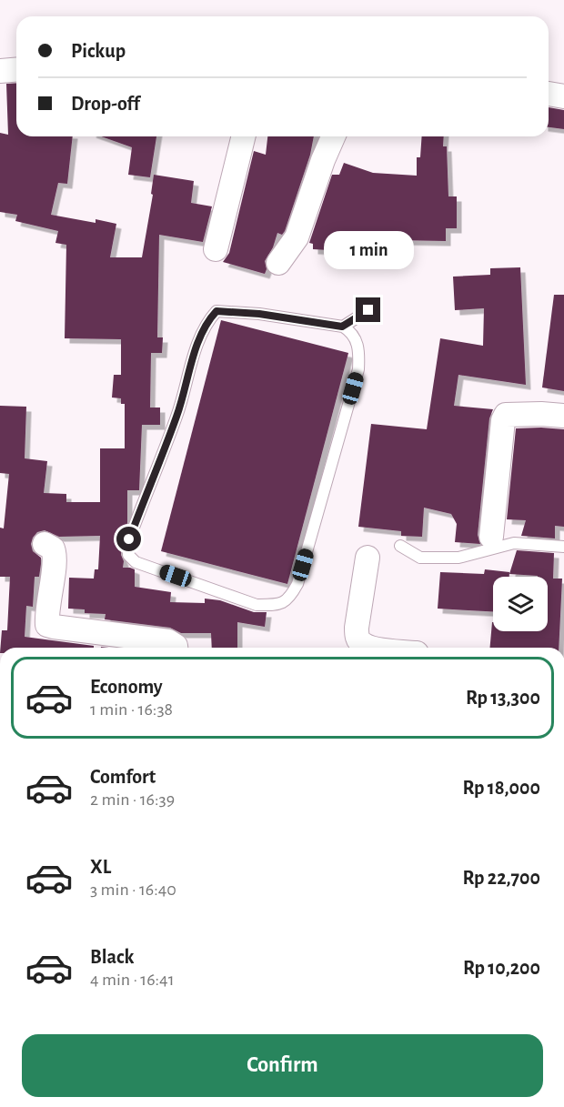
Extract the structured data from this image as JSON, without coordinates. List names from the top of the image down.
{
  "page": {
    "banner": ["Pickup", "Drop-off"],
    "bubble": "1 min",
    "list": [
      {
        "name": "Economy",
        "note": "1 min · 16:38",
        "value": "Rp 13,300"
      },
      {
        "name": "Comfort",
        "note": "2 min · 16:39",
        "value": "Rp 18,000"
      },
      {
        "name": "XL",
        "note": "3 min · 16:40",
        "value": "Rp 22,700"
      },
      {
        "name": "Black",
        "note": "4 min · 16:41",
        "value": "Rp 10,200"
      }
    ],
    "buttons": "Confirm"
  }
}
